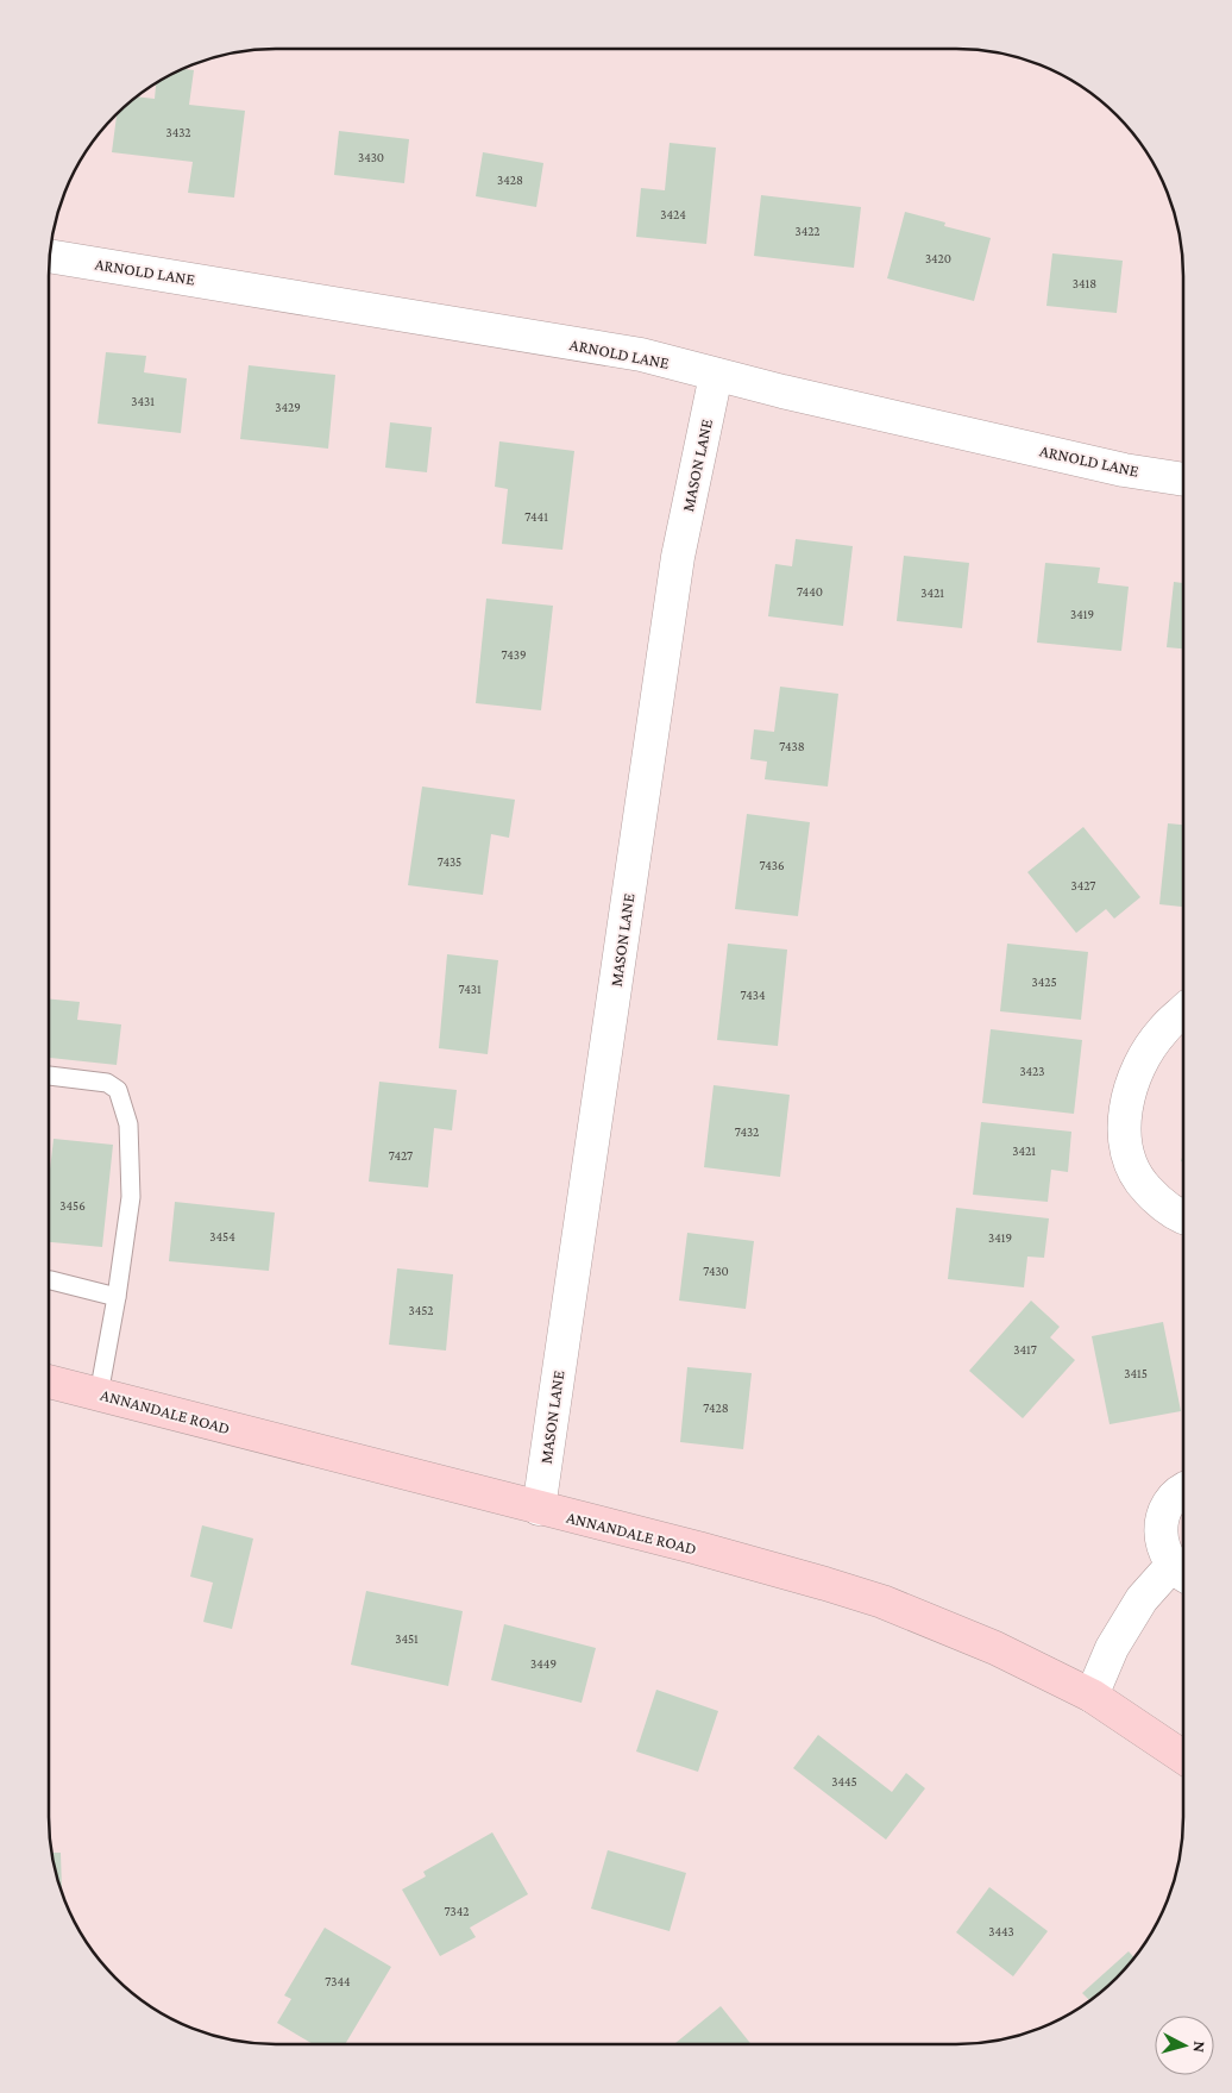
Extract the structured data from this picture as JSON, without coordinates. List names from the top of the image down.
{
  "streets": {
    "main road": ["ANNANDALE ROAD"],
    "street": ["ARNOLD LANE", "MASON LANE"]
  },
  "crossings": [
    ["ARNOLD LANE", "MASON LANE"],
    ["MASON LANE", "ANNANDALE ROAD"]
  ],
  "house_numbers": [
    "3432",
    "3430",
    "3428",
    "3424",
    "3422",
    "3420",
    "3418",
    "3431",
    "3429",
    "7441",
    "7440",
    "3421",
    "3419",
    "7439",
    "7438",
    "7435",
    "7436",
    "3427",
    "3425",
    "7431",
    "7434",
    "3423",
    "7432",
    "3421",
    "7427",
    "3456",
    "3454",
    "3419",
    "7430",
    "3452",
    "3417",
    "3415",
    "7428",
    "3451",
    "3449",
    "3445",
    "7342",
    "3443",
    "7344"
  ],
  "north": "right"
}
